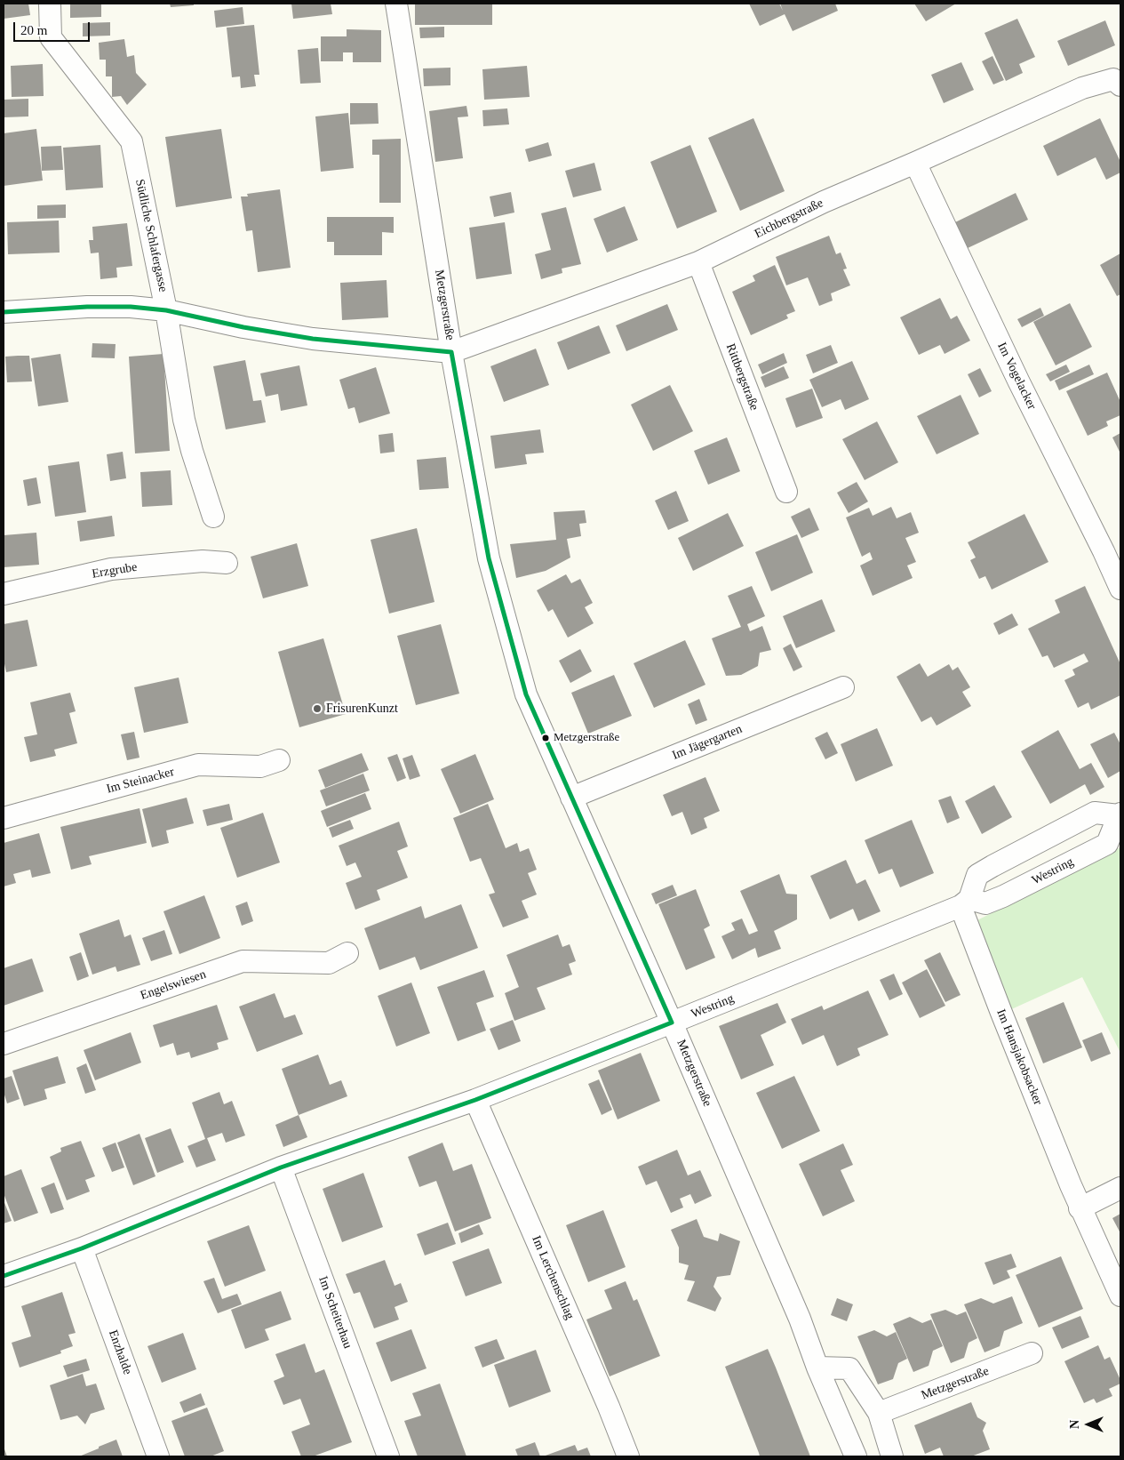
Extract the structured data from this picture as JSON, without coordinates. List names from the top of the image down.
{
  "streets": {
    "street": [
      "Eichbergstraße",
      "Südliche Schlafergasse",
      "Metzgerstraße",
      "Im Vogelacker",
      "Rittbergstraße",
      "Erzgrube",
      "Im Jägergarten",
      "Im Steinacker",
      "Westring",
      "Engelswiesen",
      "Im Hansjakobsacker",
      "Im Lerchenschlag",
      "Im Scheiterhau",
      "Enzhalde"
    ]
  },
  "crossings": [
    ["Eichbergstraße", "Metzgerstraße"],
    ["Eichbergstraße", "Im Vogelacker"],
    ["Eichbergstraße", "Rittbergstraße"],
    ["Metzgerstraße", "Im Jägergarten"],
    ["Metzgerstraße", "Westring"],
    ["Westring", "Im Hansjakobsacker"],
    ["Westring", "Im Lerchenschlag"],
    ["Westring", "Im Scheiterhau"],
    ["Westring", "Enzhalde"]
  ],
  "places": ["FrisurenKunzt", "Metzgerstraße"],
  "scale_bar": "20 m",
  "north": "left"
}
